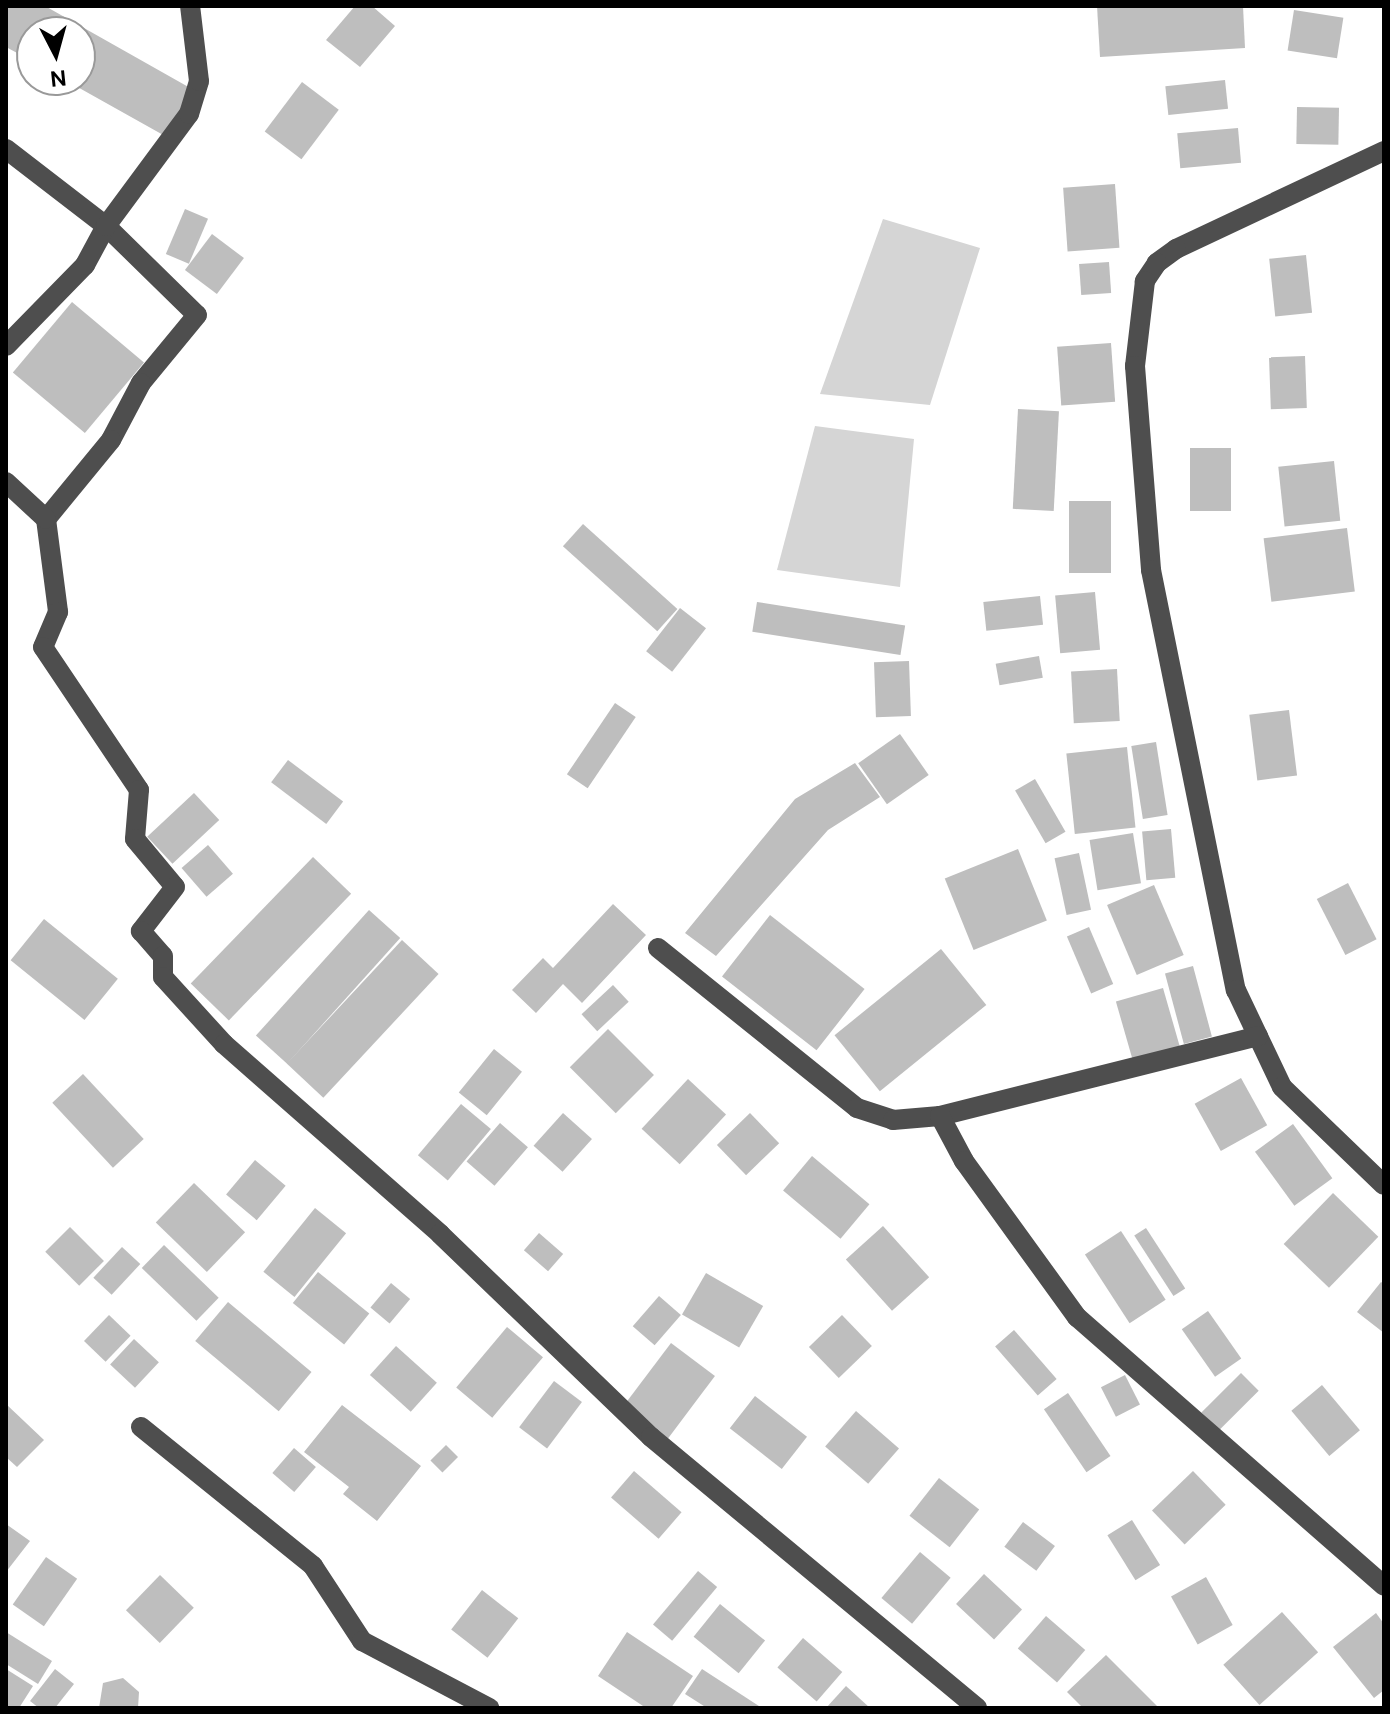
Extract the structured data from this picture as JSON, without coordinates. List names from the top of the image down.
{
  "north": "bottom"
}
